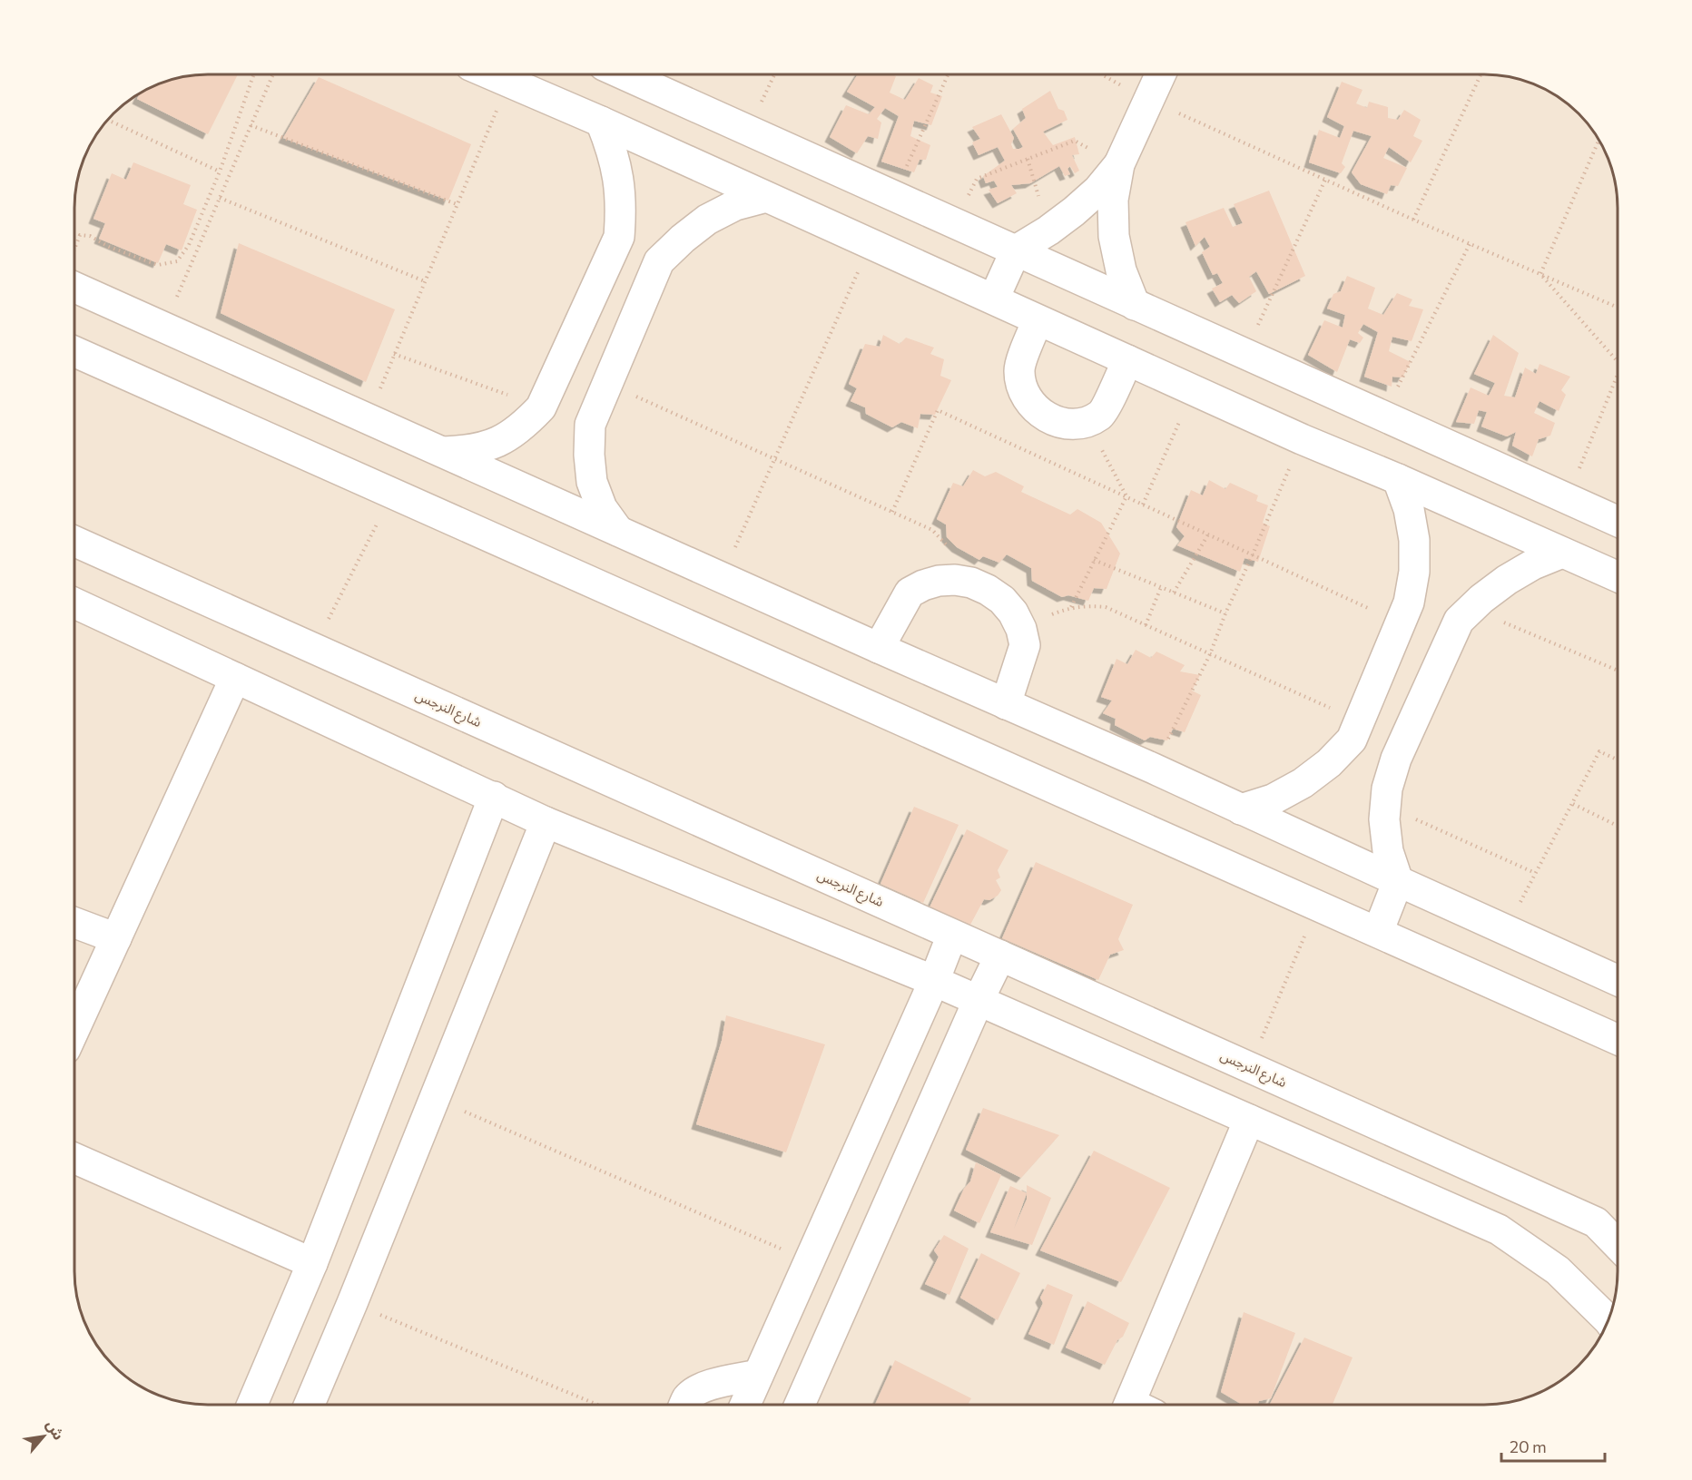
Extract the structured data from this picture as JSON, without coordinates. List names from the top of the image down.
{
  "streets": {
    "street": ["شارع النرجس"]
  },
  "scale_bar": "20 m",
  "north": "top right"
}
